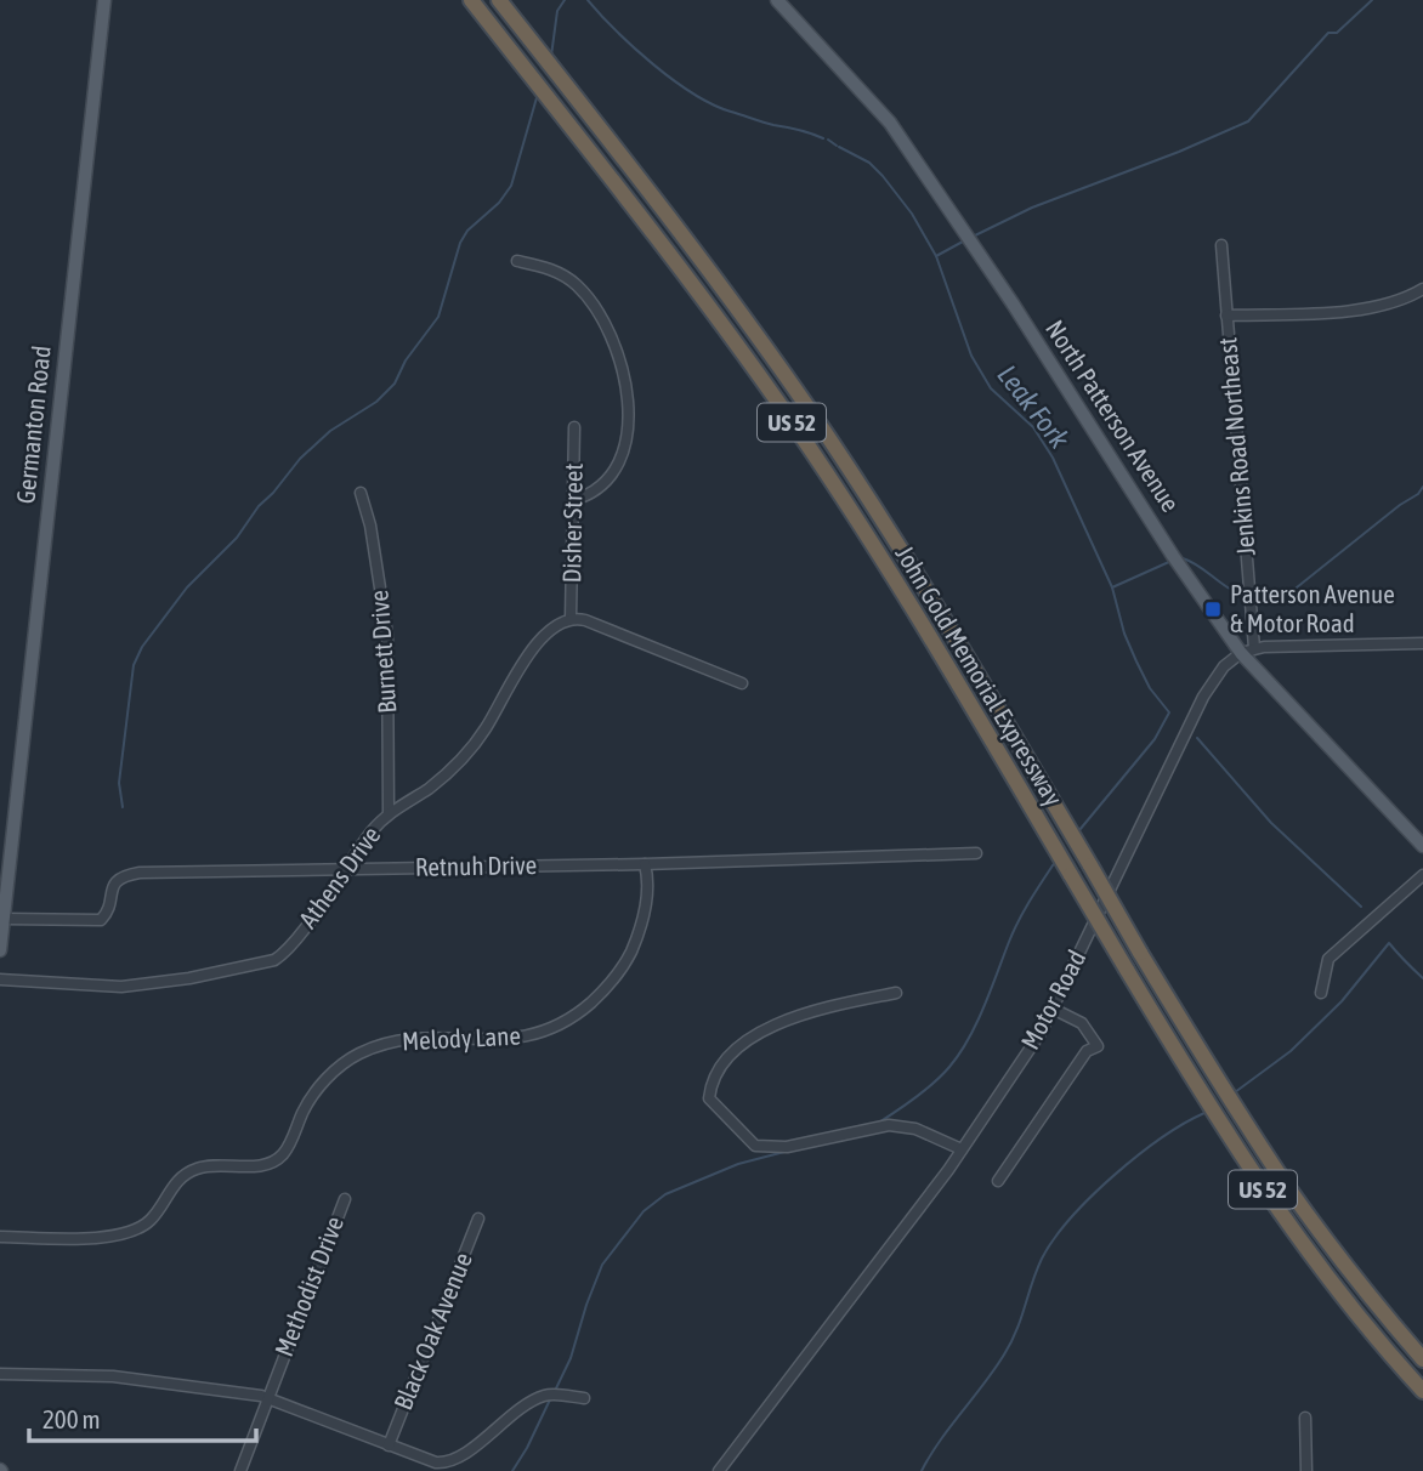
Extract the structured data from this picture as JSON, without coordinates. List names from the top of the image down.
{
  "streets": {
    "highway": ["US 52", "John Gold Memorial Expressway"],
    "main road": ["North Patterson Avenue", "Germanton Road"],
    "street": [
      "Jenkins Road Northeast",
      "Disher Street",
      "Burnett Drive",
      "Retnuh Drive",
      "Athens Drive",
      "Motor Road",
      "Melody Lane",
      "Methodist Drive",
      "Black Oak Avenue"
    ]
  },
  "crossings": [
    ["North Patterson Avenue", "Motor Road"],
    ["Germanton Road", "Retnuh Drive"],
    ["Jenkins Road Northeast", "Motor Road"],
    ["Disher Street", "Athens Drive"],
    ["Burnett Drive", "Athens Drive"],
    ["Retnuh Drive", "Athens Drive"],
    ["Retnuh Drive", "Melody Lane"]
  ],
  "water": ["Leak Fork"],
  "places": {
    "transit": ["Patterson Avenue & Motor Road"]
  },
  "scale_bar": "200 m"
}
